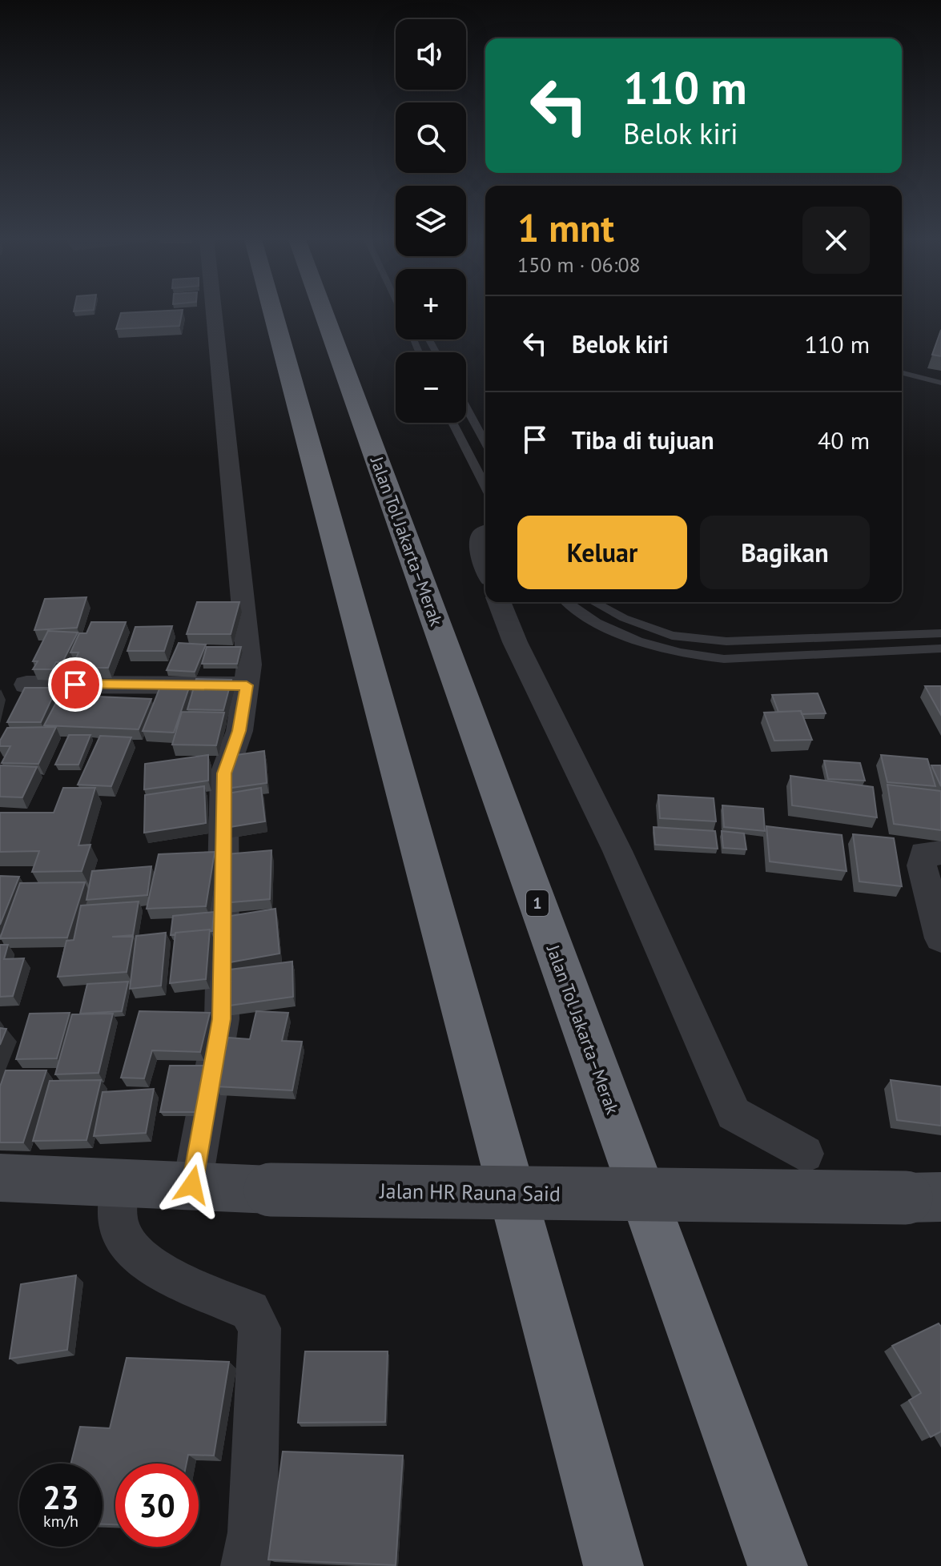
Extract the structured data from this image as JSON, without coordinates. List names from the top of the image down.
{
  "streets": {
    "highway": ["Jalan Tol Jakarta–Merak", "1"],
    "main road": ["Jalan HR Rauna Said"]
  },
  "page": {
    "map_buttons": ["+", "−"],
    "turn": ["110 m", "Belok kiri"],
    "heading": ["1 mnt", "150 m · 06:08"],
    "list": [
      {
        "name": "Belok kiri",
        "value": "110 m"
      },
      {
        "name": "Tiba di tujuan",
        "value": "40 m"
      }
    ],
    "buttons": ["Keluar", "Bagikan"],
    "speed": "23 km/h",
    "limit": "30"
  }
}
